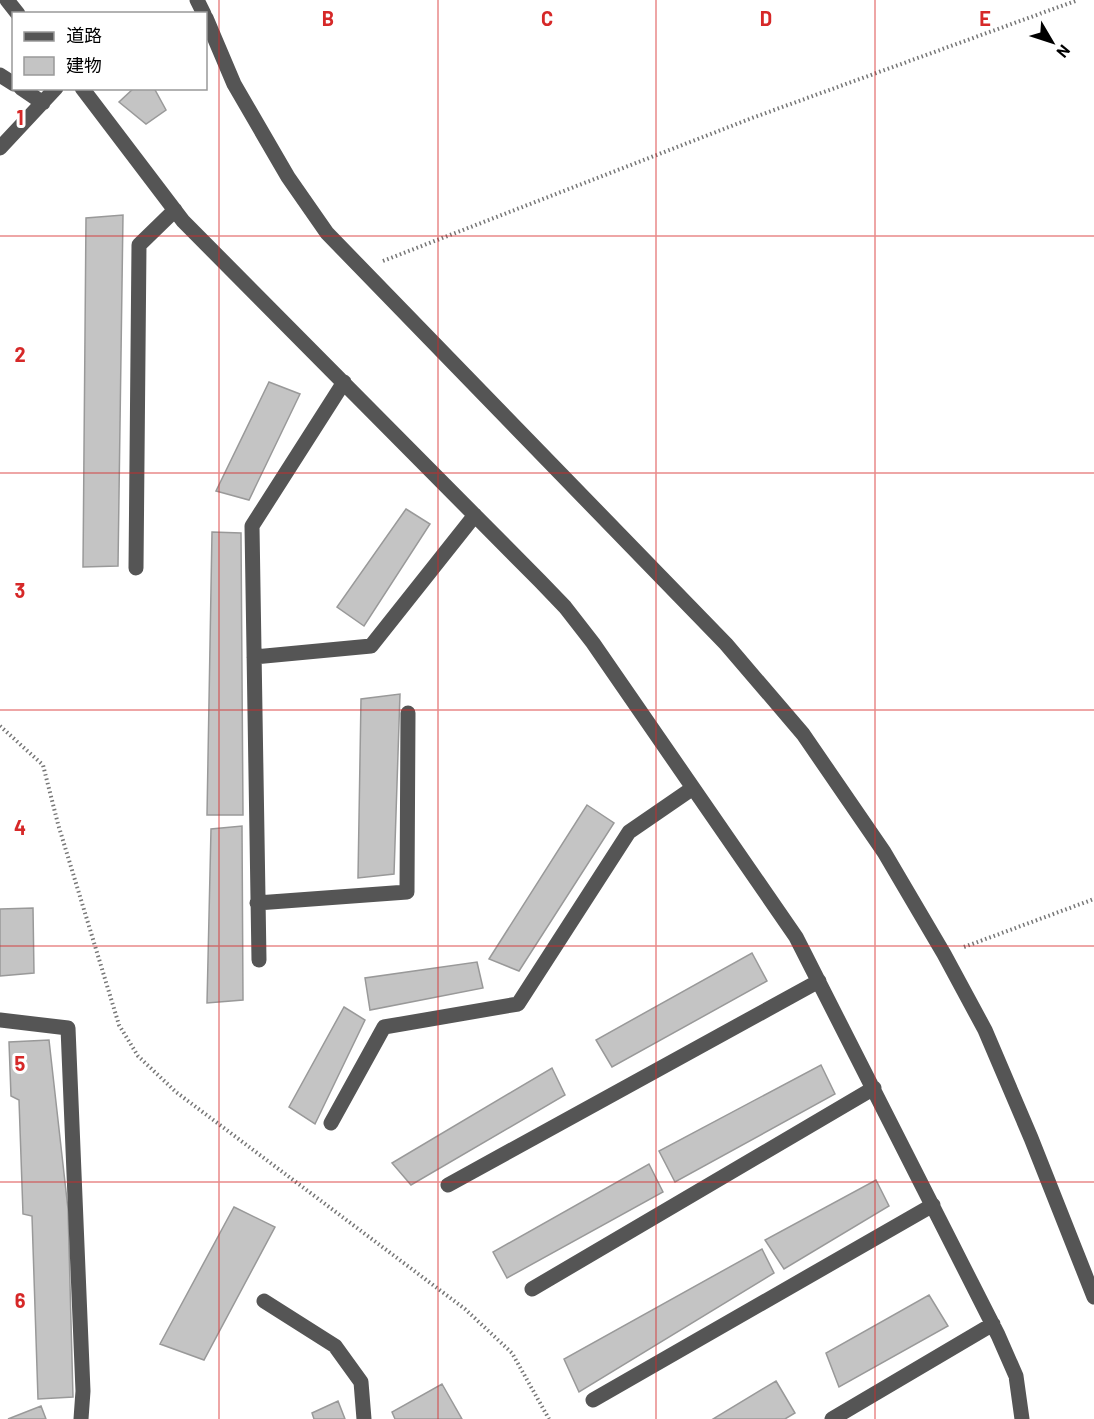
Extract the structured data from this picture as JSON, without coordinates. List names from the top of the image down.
{
  "legend": ["道路", "建物"],
  "north": "bottom right",
  "grid": {
    "columns": [
      "B",
      "C",
      "D",
      "E"
    ],
    "rows": [
      "1",
      "2",
      "3",
      "4",
      "5",
      "6"
    ]
  }
}
